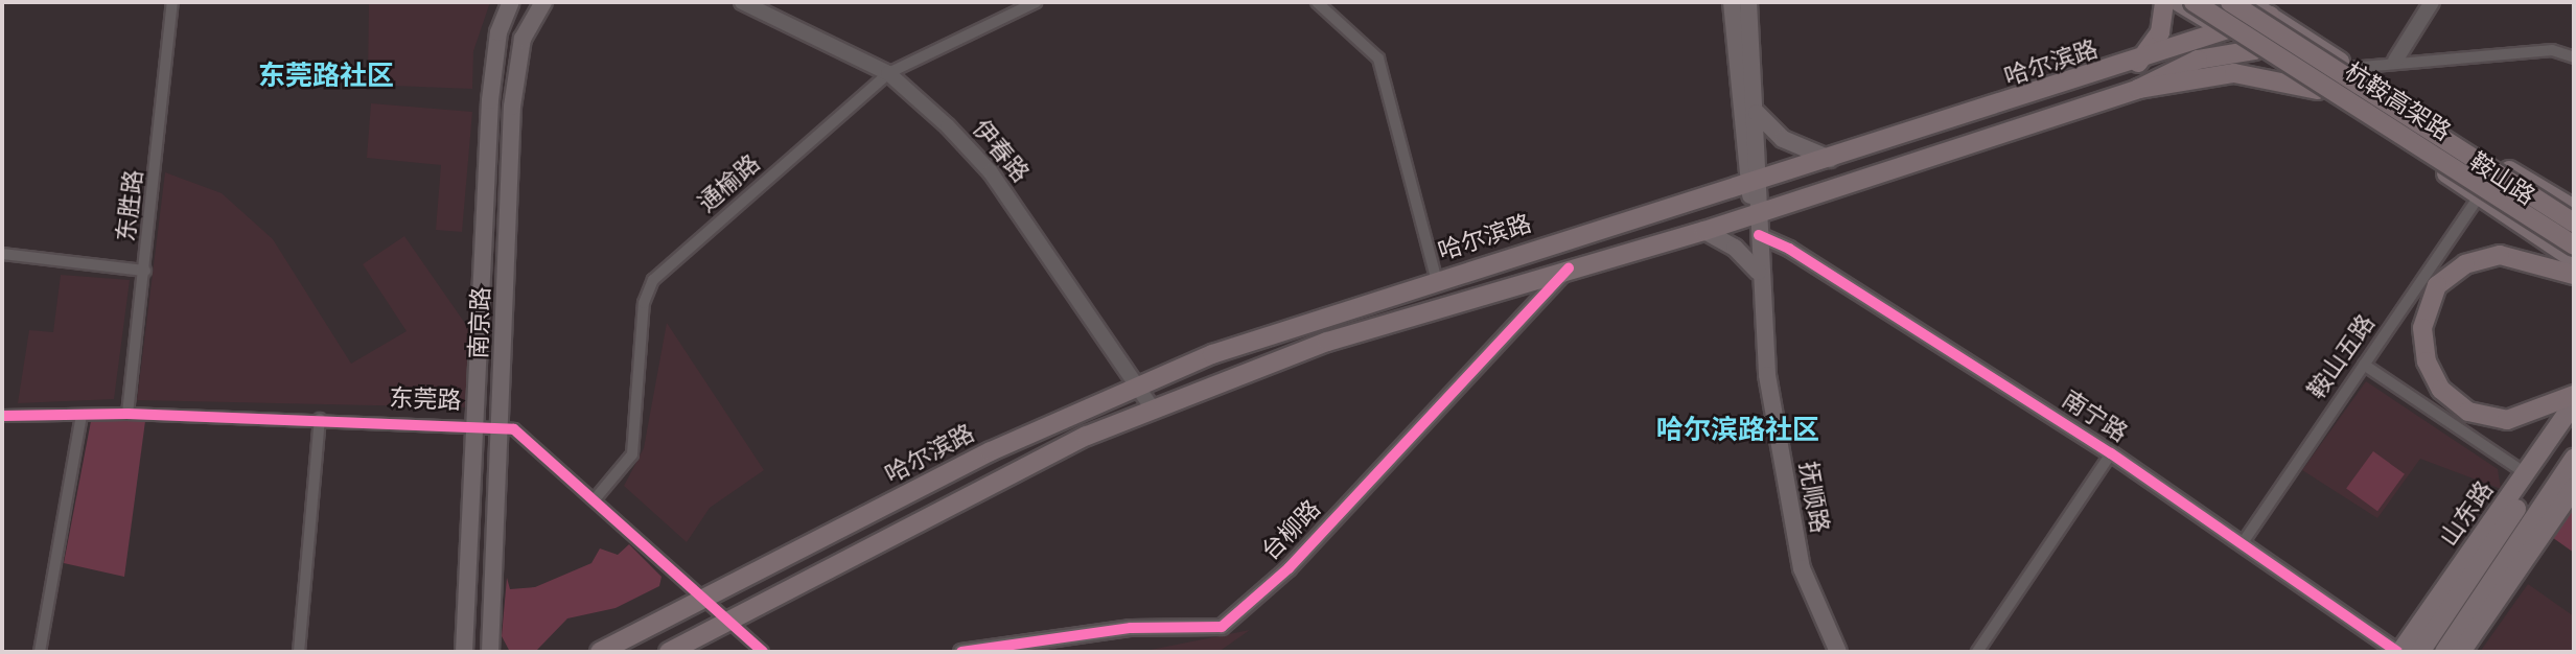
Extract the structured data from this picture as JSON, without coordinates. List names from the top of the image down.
{
  "streets": {
    "highway": ["哈尔滨路", "杭鞍高架路"],
    "main road": [
      "鞍山路",
      "南京路",
      "抚顺路",
      "山东路"
    ],
    "street": [
      "伊春路",
      "通榆路",
      "东胜路",
      "鞍山五路",
      "东莞路",
      "南宁路",
      "台柳路"
    ]
  },
  "crossings": [
    ["哈尔滨路", "伊春路"],
    ["哈尔滨路", "鞍山路"],
    ["哈尔滨路", "东莞路"],
    ["哈尔滨路", "抚顺路"],
    ["伊春路", "通榆路"],
    ["鞍山路", "鞍山五路"],
    ["通榆路", "东莞路"],
    ["东胜路", "东莞路"],
    ["南京路", "东莞路"],
    ["鞍山五路", "南宁路"],
    ["南宁路", "抚顺路"],
    ["南宁路", "山东路"]
  ],
  "districts": ["东莞路社区", "哈尔滨路社区"]
}
